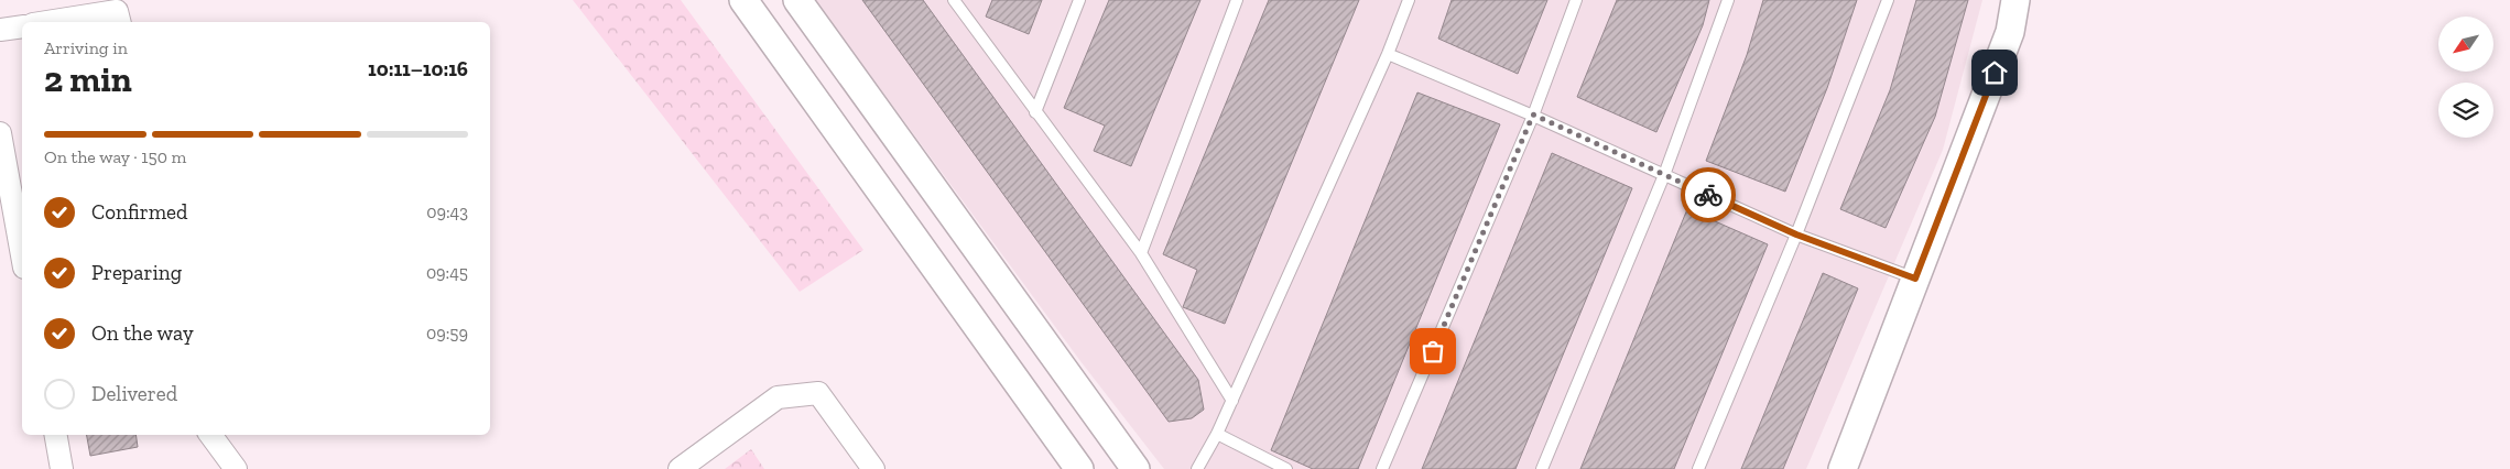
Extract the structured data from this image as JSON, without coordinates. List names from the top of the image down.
{
  "north": "bottom left",
  "page": {
    "heading": ["2 min", "Arriving in", "10:11–10:16"],
    "bar": "On the way · 150 m",
    "list": [
      ["Confirmed", "09:43"],
      ["Preparing", "09:45"],
      ["On the way", "09:59"],
      "Delivered"
    ]
  }
}
